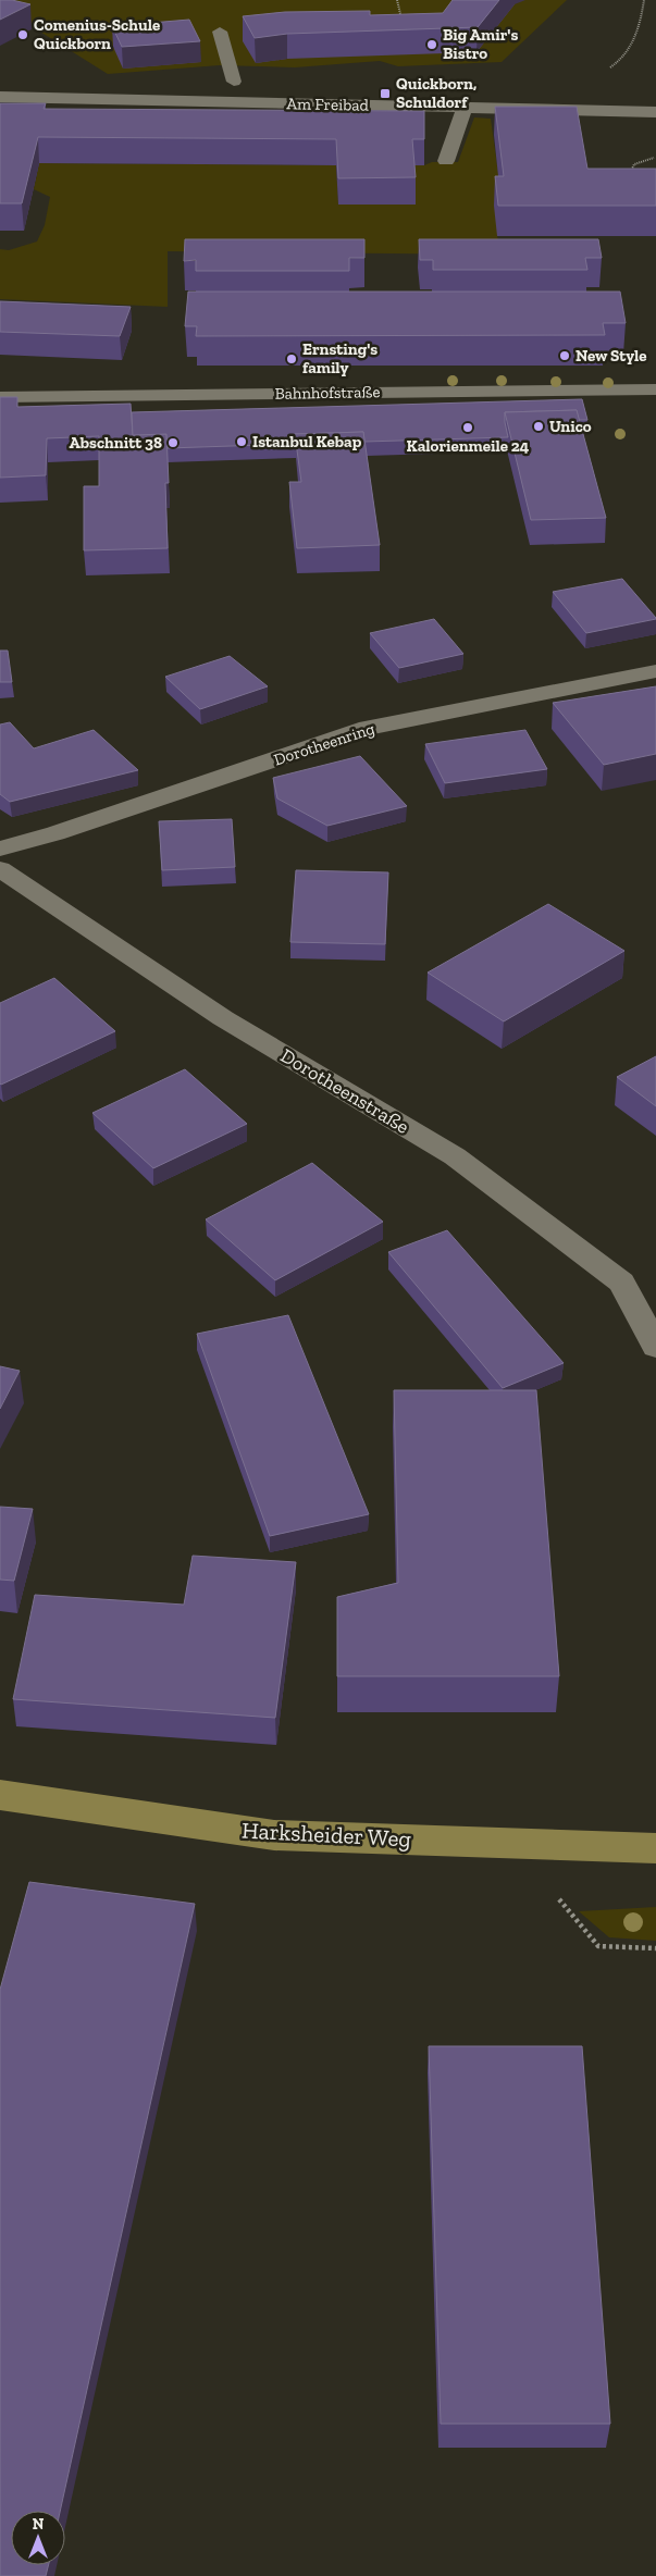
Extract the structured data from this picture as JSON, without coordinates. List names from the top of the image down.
{
  "streets": {
    "main road": ["Harksheider Weg"],
    "street": [
      "Am Freibad",
      "Bahnhofstraße",
      "Dorotheenring",
      "Dorotheenstraße"
    ]
  },
  "places": {
    "other": [
      "Comenius-Schule Quickborn",
      "Big Amir's Bistro",
      "New Style",
      "Ernsting's family",
      "Unico",
      "Kalorienmeile 24",
      "Istanbul Kebap",
      "Abschnitt 38"
    ],
    "transit": ["Quickborn, Schuldorf"]
  },
  "north": "top"
}
